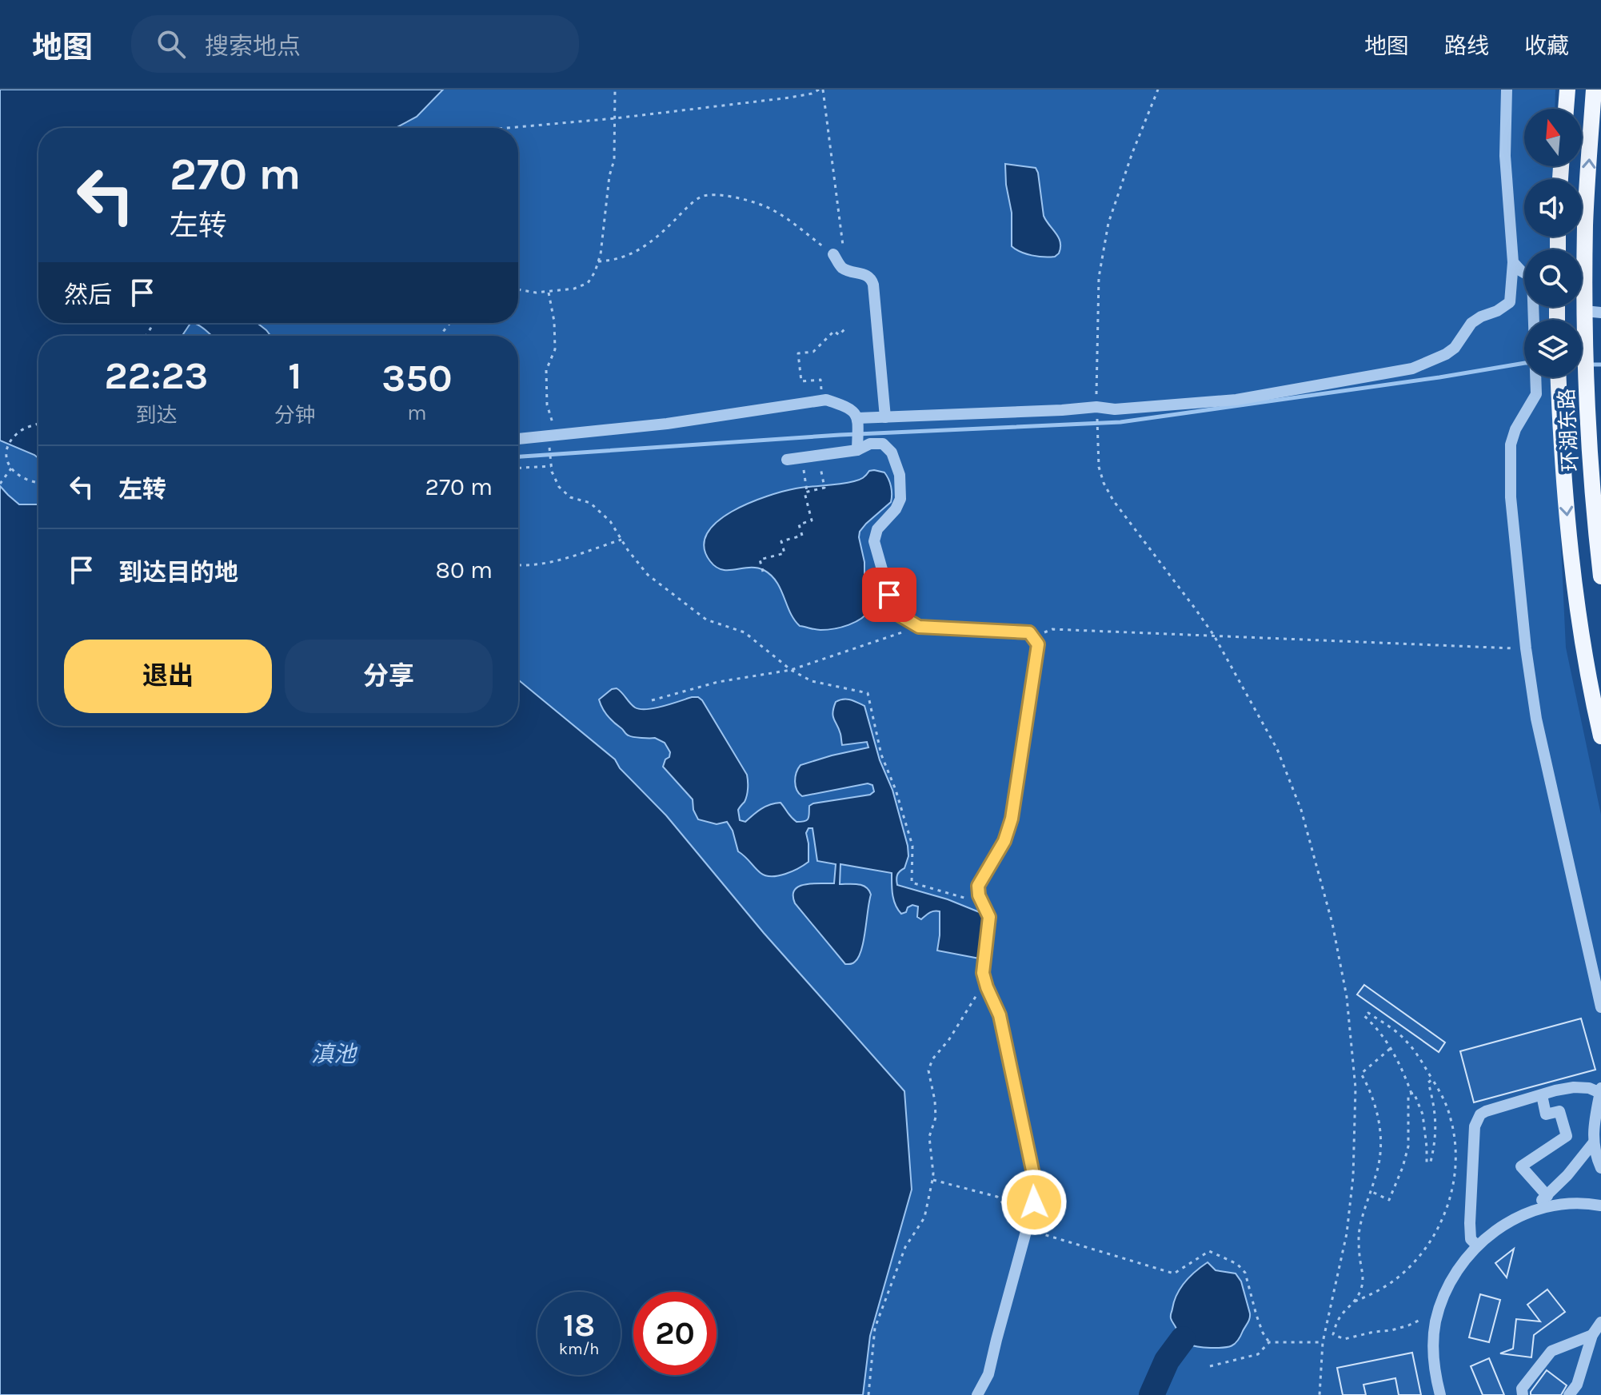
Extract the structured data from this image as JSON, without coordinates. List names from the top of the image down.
{
  "streets": {
    "main road": ["环湖东路"]
  },
  "water": ["滇池"],
  "north": "top",
  "page": {
    "header": "地图",
    "search": "搜索地点",
    "nav": ["地图", "路线", "收藏"],
    "turn": ["270 m", "左转"],
    "then": "然后",
    "eta": [
      "22:23",
      "到达",
      "1",
      "分钟",
      "350",
      "m"
    ],
    "list": [
      {
        "name": "左转",
        "value": "270 m"
      },
      {
        "name": "到达目的地",
        "value": "80 m"
      }
    ],
    "buttons": ["退出", "分享"],
    "speed": "18 km/h",
    "limit": "20"
  }
}
